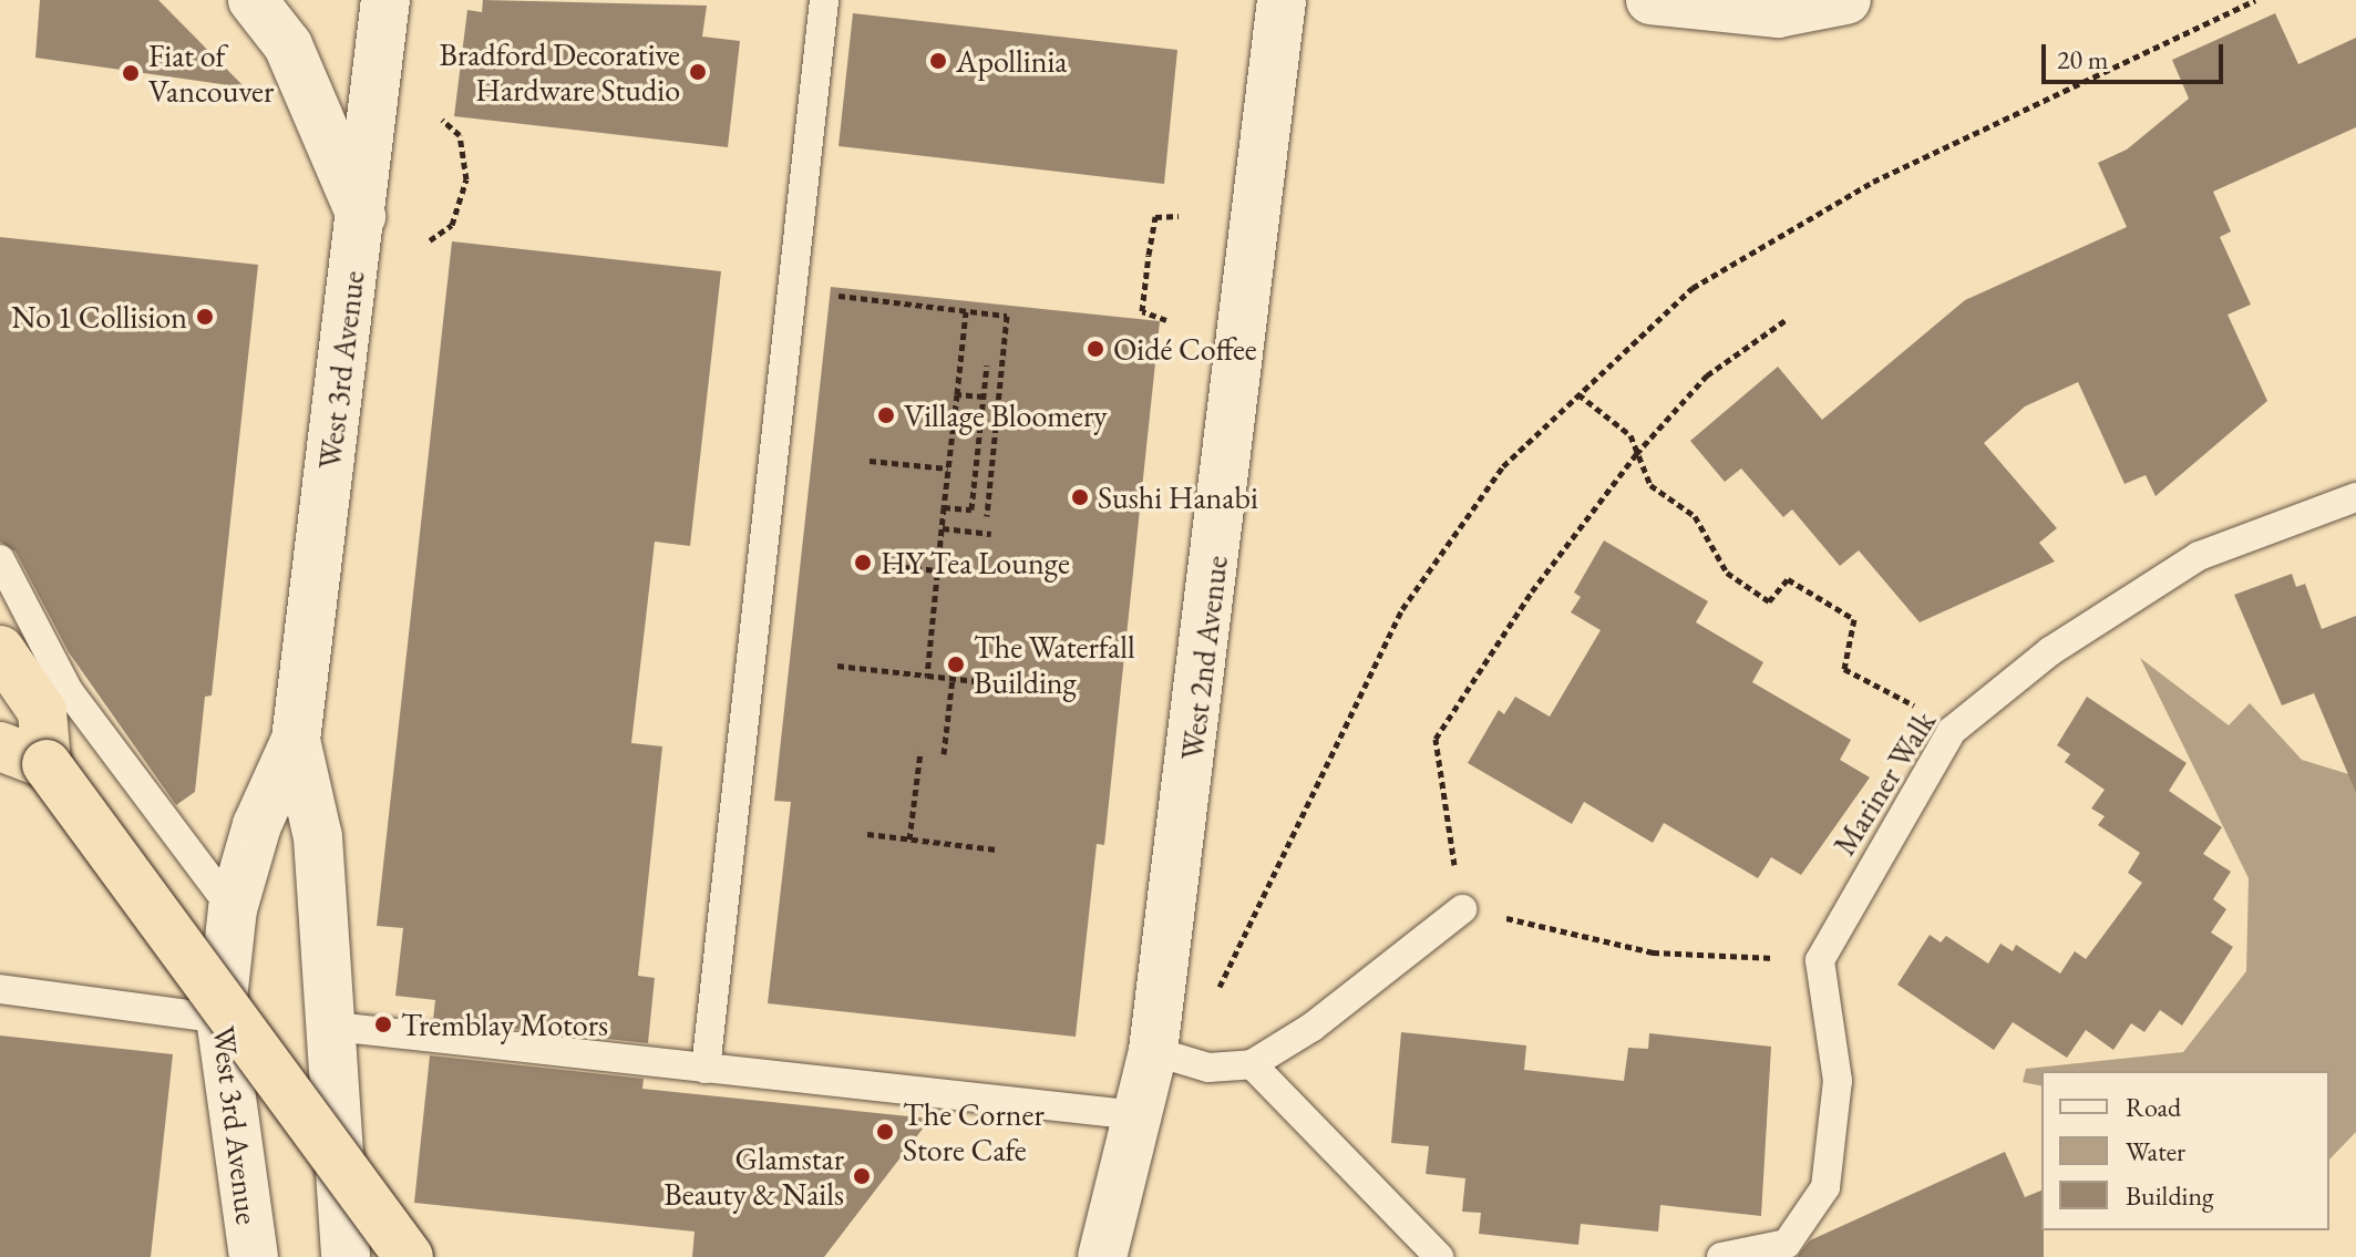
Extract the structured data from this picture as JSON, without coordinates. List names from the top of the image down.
{
  "streets": {
    "street": ["West 3rd Avenue", "West 2nd Avenue"],
    "lane": ["Mariner Walk"]
  },
  "places": [
    "Apollinia",
    "Bradford Decorative Hardware Studio",
    "Fiat of Vancouver",
    "No 1 Collision",
    "Oidé Coffee",
    "Village Bloomery",
    "Sushi Hanabi",
    "HY Tea Lounge",
    "The Waterfall Building",
    "Tremblay Motors",
    "The Corner Store Cafe",
    "Glamstar Beauty & Nails"
  ],
  "legend": ["Road", "Water", "Building"],
  "scale_bar": "20 m"
}
